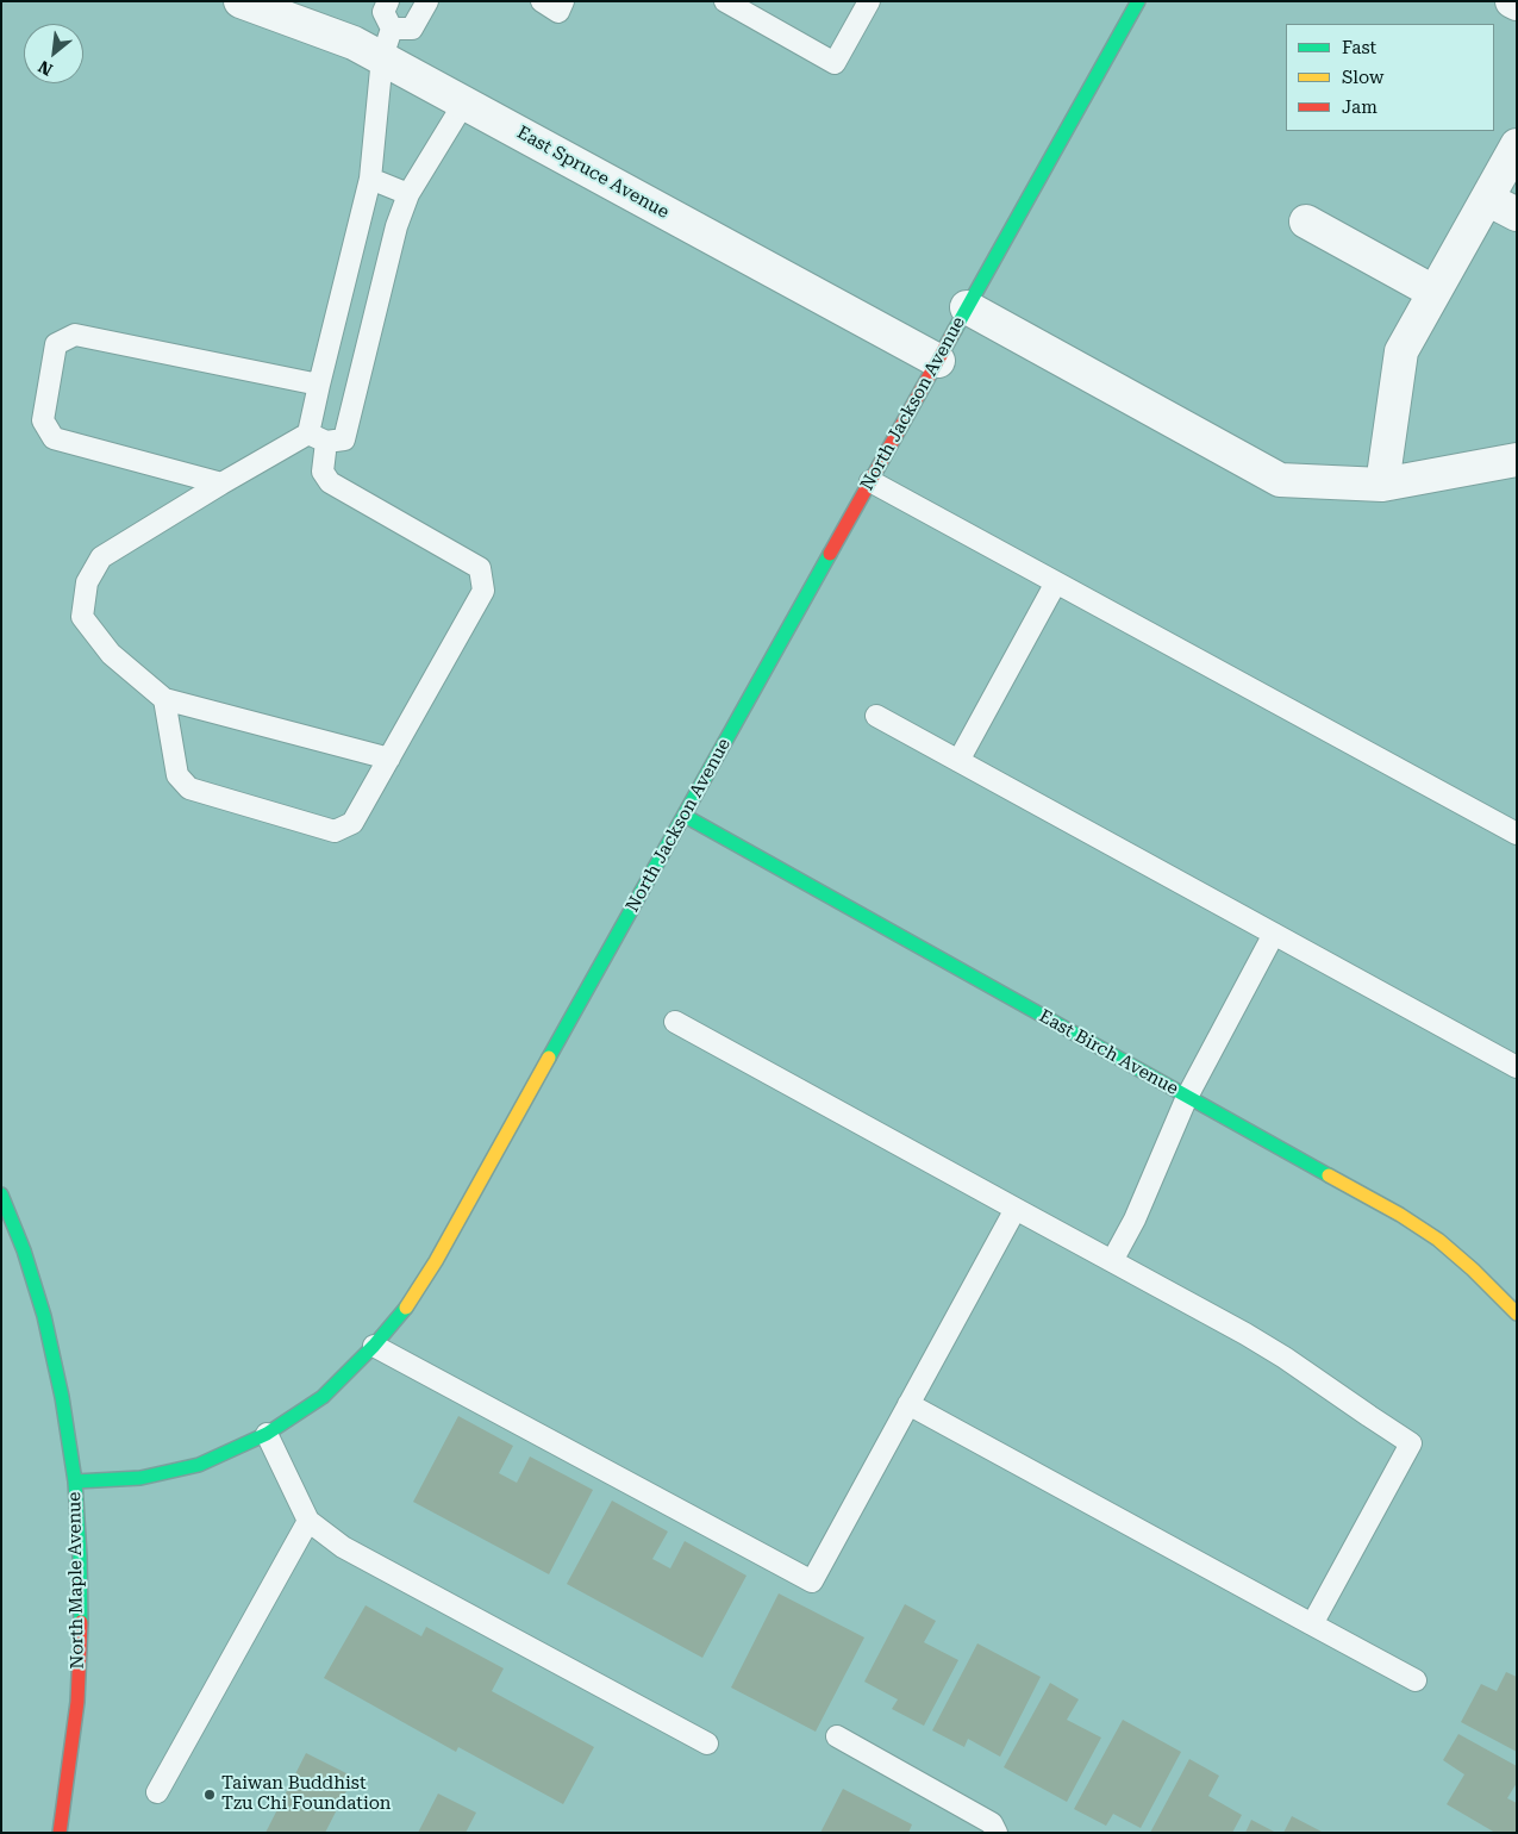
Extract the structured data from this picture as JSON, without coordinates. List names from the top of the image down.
{
  "streets": {
    "street": [
      "East Spruce Avenue",
      "North Jackson Avenue",
      "East Birch Avenue",
      "North Maple Avenue"
    ]
  },
  "crossings": [
    ["East Spruce Avenue", "North Jackson Avenue"],
    ["North Jackson Avenue", "East Birch Avenue"],
    ["North Jackson Avenue", "North Maple Avenue"]
  ],
  "places": ["Taiwan Buddhist Tzu Chi Foundation"],
  "legend": ["Fast", "Slow", "Jam"],
  "north": "bottom left"
}
